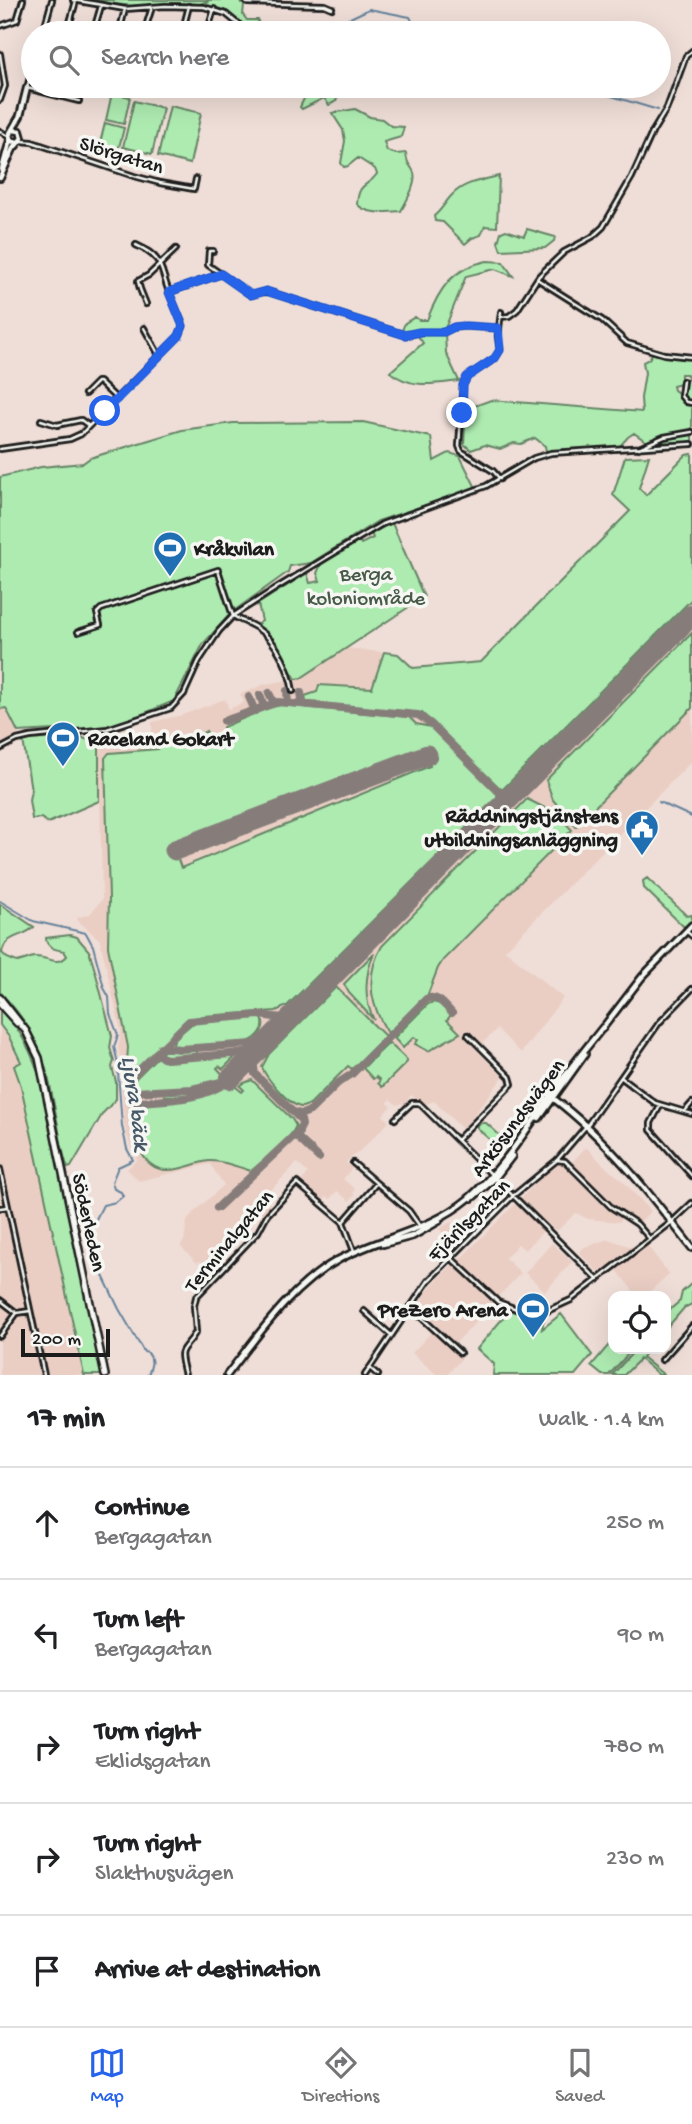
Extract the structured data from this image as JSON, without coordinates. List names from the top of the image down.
{
  "streets": {
    "main road": ["Arkösundsvägen", "Söderleden"],
    "street": ["Slörgatan", "Fjärilsgatan", "Terminalgatan"]
  },
  "crossings": [
    ["Arkösundsvägen", "Terminalgatan"]
  ],
  "water": ["Ljura bäck"],
  "parks": ["Berga koloniområde"],
  "places": {
    "sports": ["Kråkvilan", "Raceland Gokart", "PreZero Arena"],
    "public building": ["Räddningstjänstens utbildningsanläggning"]
  },
  "scale_bar": "200 m",
  "page": {
    "search": "Search here",
    "scale": "200 m",
    "heading": ["17 min", "Walk · 1.4 km"],
    "list": [
      ["Continue", "Bergagatan", "250 m"],
      ["Turn left", "Bergagatan", "90 m"],
      ["Turn right", "Eklidsgatan", "780 m"],
      ["Turn right", "Slakthusvägen", "230 m"],
      "Arrive at destination"
    ],
    "nav": ["Map", "Directions", "Saved"]
  }
}
